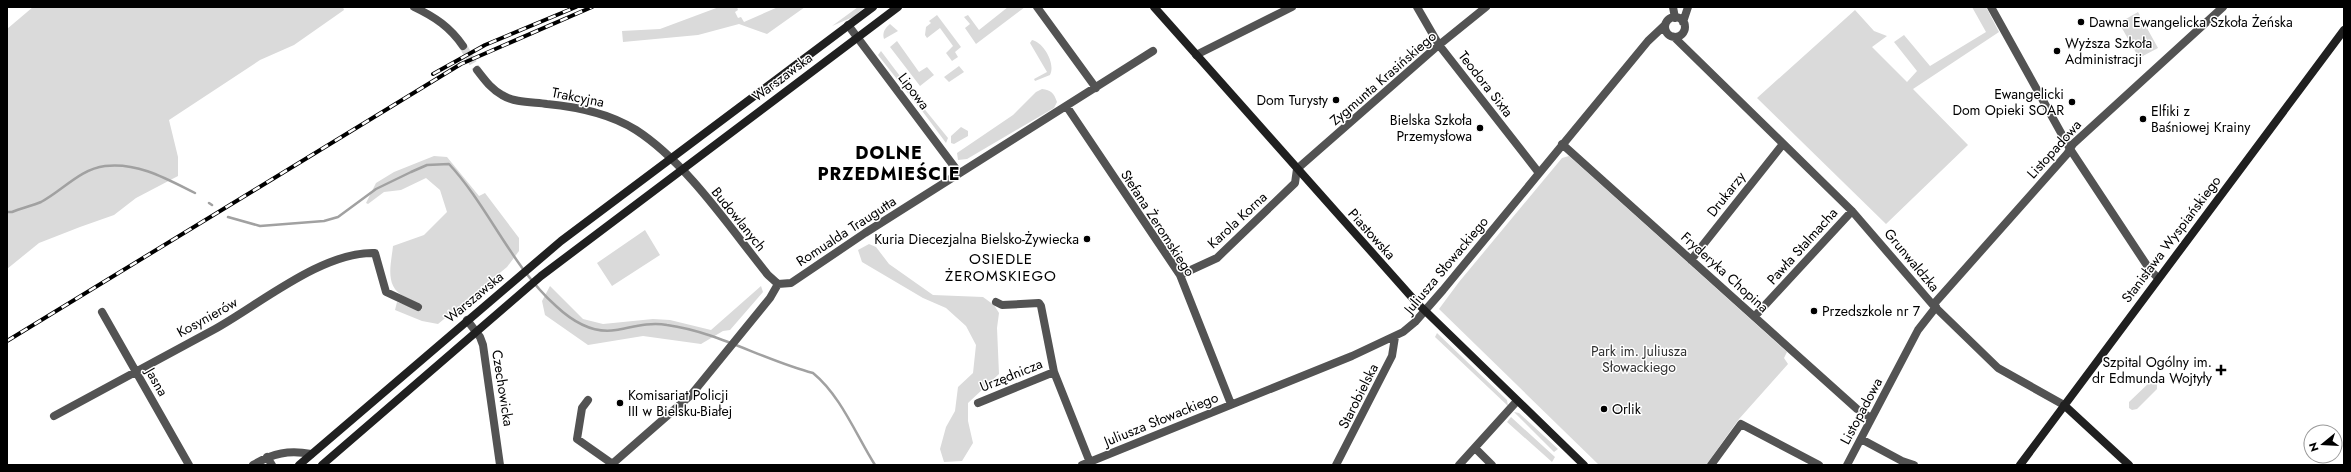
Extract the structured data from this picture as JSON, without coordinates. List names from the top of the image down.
{
  "streets": {
    "main road": [
      "Warszawska",
      "Piastowska",
      "Stanisława Wyspiańskiego",
      "Grunwaldzka"
    ],
    "street": [
      "Zygmunta Krasińskiego",
      "Teodora Sixta",
      "Lipowa",
      "Trakcyjna",
      "Listopadowa",
      "Drukarzy",
      "Budowlanych",
      "Karola Korna",
      "Stefana Żeromskiego",
      "Romualda Traugutta",
      "Pawła Stalmacha",
      "Juliusza Słowackiego",
      "Fryderyka Chopina",
      "Kosynierów",
      "Urzędnicza",
      "Jasna",
      "Czechowicka",
      "Starobielska"
    ]
  },
  "crossings": [
    ["Warszawska", "Lipowa"],
    ["Warszawska", "Trakcyjna"],
    ["Warszawska", "Budowlanych"],
    ["Warszawska", "Czechowicka"],
    ["Zygmunta Krasińskiego", "Teodora Sixta"],
    ["Zygmunta Krasińskiego", "Karola Korna"],
    ["Zygmunta Krasińskiego", "Piastowska"],
    ["Teodora Sixta", "Juliusza Słowackiego"],
    ["Lipowa", "Romualda Traugutta"],
    ["Listopadowa", "Grunwaldzka"],
    ["Listopadowa", "Fryderyka Chopina"],
    ["Drukarzy", "Grunwaldzka"],
    ["Drukarzy", "Fryderyka Chopina"],
    ["Budowlanych", "Romualda Traugutta"],
    ["Karola Korna", "Stefana Żeromskiego"],
    ["Karola Korna", "Piastowska"],
    ["Stefana Żeromskiego", "Romualda Traugutta"],
    ["Stefana Żeromskiego", "Juliusza Słowackiego"],
    ["Piastowska", "Juliusza Słowackiego"],
    ["Stanisława Wyspiańskiego", "Grunwaldzka"],
    ["Pawła Stalmacha", "Grunwaldzka"],
    ["Pawła Stalmacha", "Fryderyka Chopina"],
    ["Grunwaldzka", "Juliusza Słowackiego"],
    ["Juliusza Słowackiego", "Fryderyka Chopina"],
    ["Juliusza Słowackiego", "Starobielska"],
    ["Kosynierów", "Jasna"]
  ],
  "districts": ["DOLNE PRZEDMIEŚCIE", "OSIEDLE ŻEROMSKIEGO"],
  "parks": ["Park im. Juliusza Słowackiego"],
  "places": {
    "other": [
      "Dawna Ewangelicka Szkoła Żeńska",
      "Wyższa Szkoła Administracji",
      "Dom Turysty",
      "Ewangelicki Dom Opieki SOAR",
      "Elfiki z Baśniowej Krainy",
      "Bielska Szkoła Przemysłowa",
      "Kuria Diecezjalna Bielsko-Żywiecka",
      "Przedszkole nr 7",
      "Komisariat Policji III w Bielsku-Białej",
      "Orlik"
    ],
    "health": ["Szpital Ogólny im. dr Edmunda Wojtyły"]
  },
  "north": "left"
}
